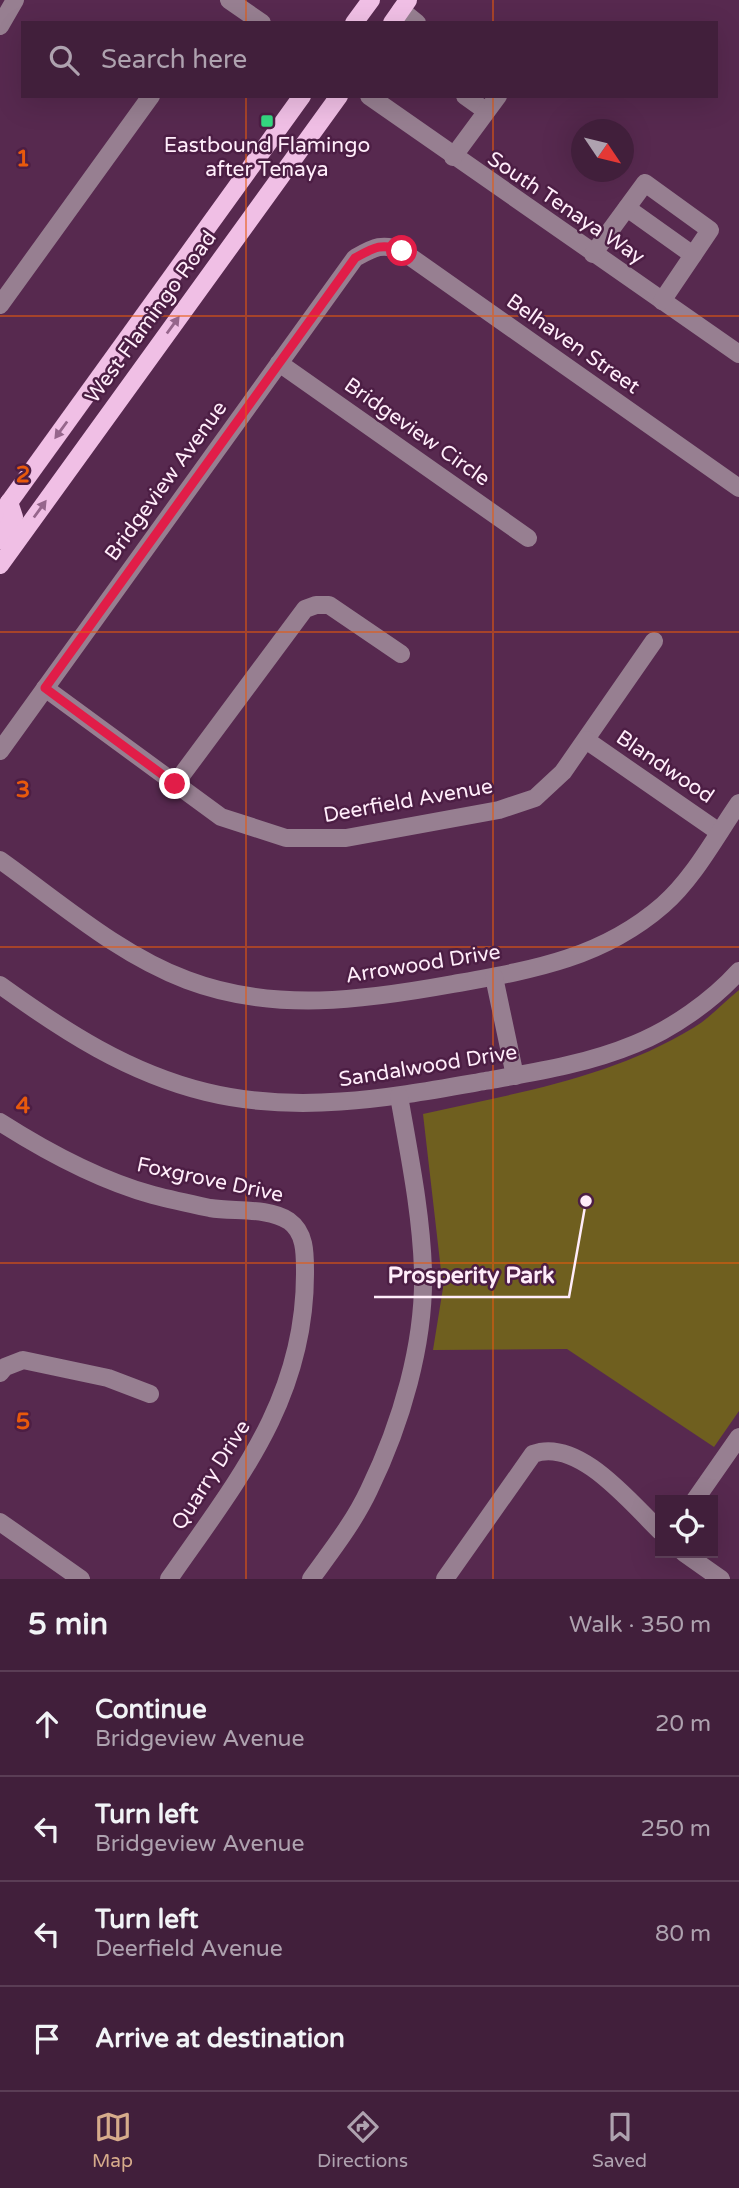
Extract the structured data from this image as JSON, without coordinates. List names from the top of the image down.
{
  "streets": {
    "main road": ["West Flamingo Road"],
    "street": [
      "South Tenaya Way",
      "Belhaven Street",
      "Bridgeview Circle",
      "Bridgeview Avenue",
      "Blandwood",
      "Deerfield Avenue",
      "Arrowood Drive",
      "Sandalwood Drive",
      "Foxgrove Drive",
      "Quarry Drive"
    ]
  },
  "crossings": [
    ["Belhaven Street", "Bridgeview Avenue"],
    ["Bridgeview Circle", "Bridgeview Avenue"],
    ["Bridgeview Avenue", "Deerfield Avenue"],
    ["Blandwood", "Deerfield Avenue"],
    ["Blandwood", "Arrowood Drive"],
    ["Foxgrove Drive", "Quarry Drive"]
  ],
  "places": {
    "transit": ["Eastbound Flamingo after Tenaya"],
    "other": ["Prosperity Park"]
  },
  "north": "bottom right",
  "page": {
    "search": "Search here",
    "heading": ["5 min", "Walk · 350 m"],
    "list": [
      ["Continue", "Bridgeview Avenue", "20 m"],
      ["Turn left", "Bridgeview Avenue", "250 m"],
      ["Turn left", "Deerfield Avenue", "80 m"],
      "Arrive at destination"
    ],
    "nav": ["Map", "Directions", "Saved"]
  },
  "grid": {
    "rows": [
      "1",
      "2",
      "3",
      "4",
      "5"
    ]
  }
}
